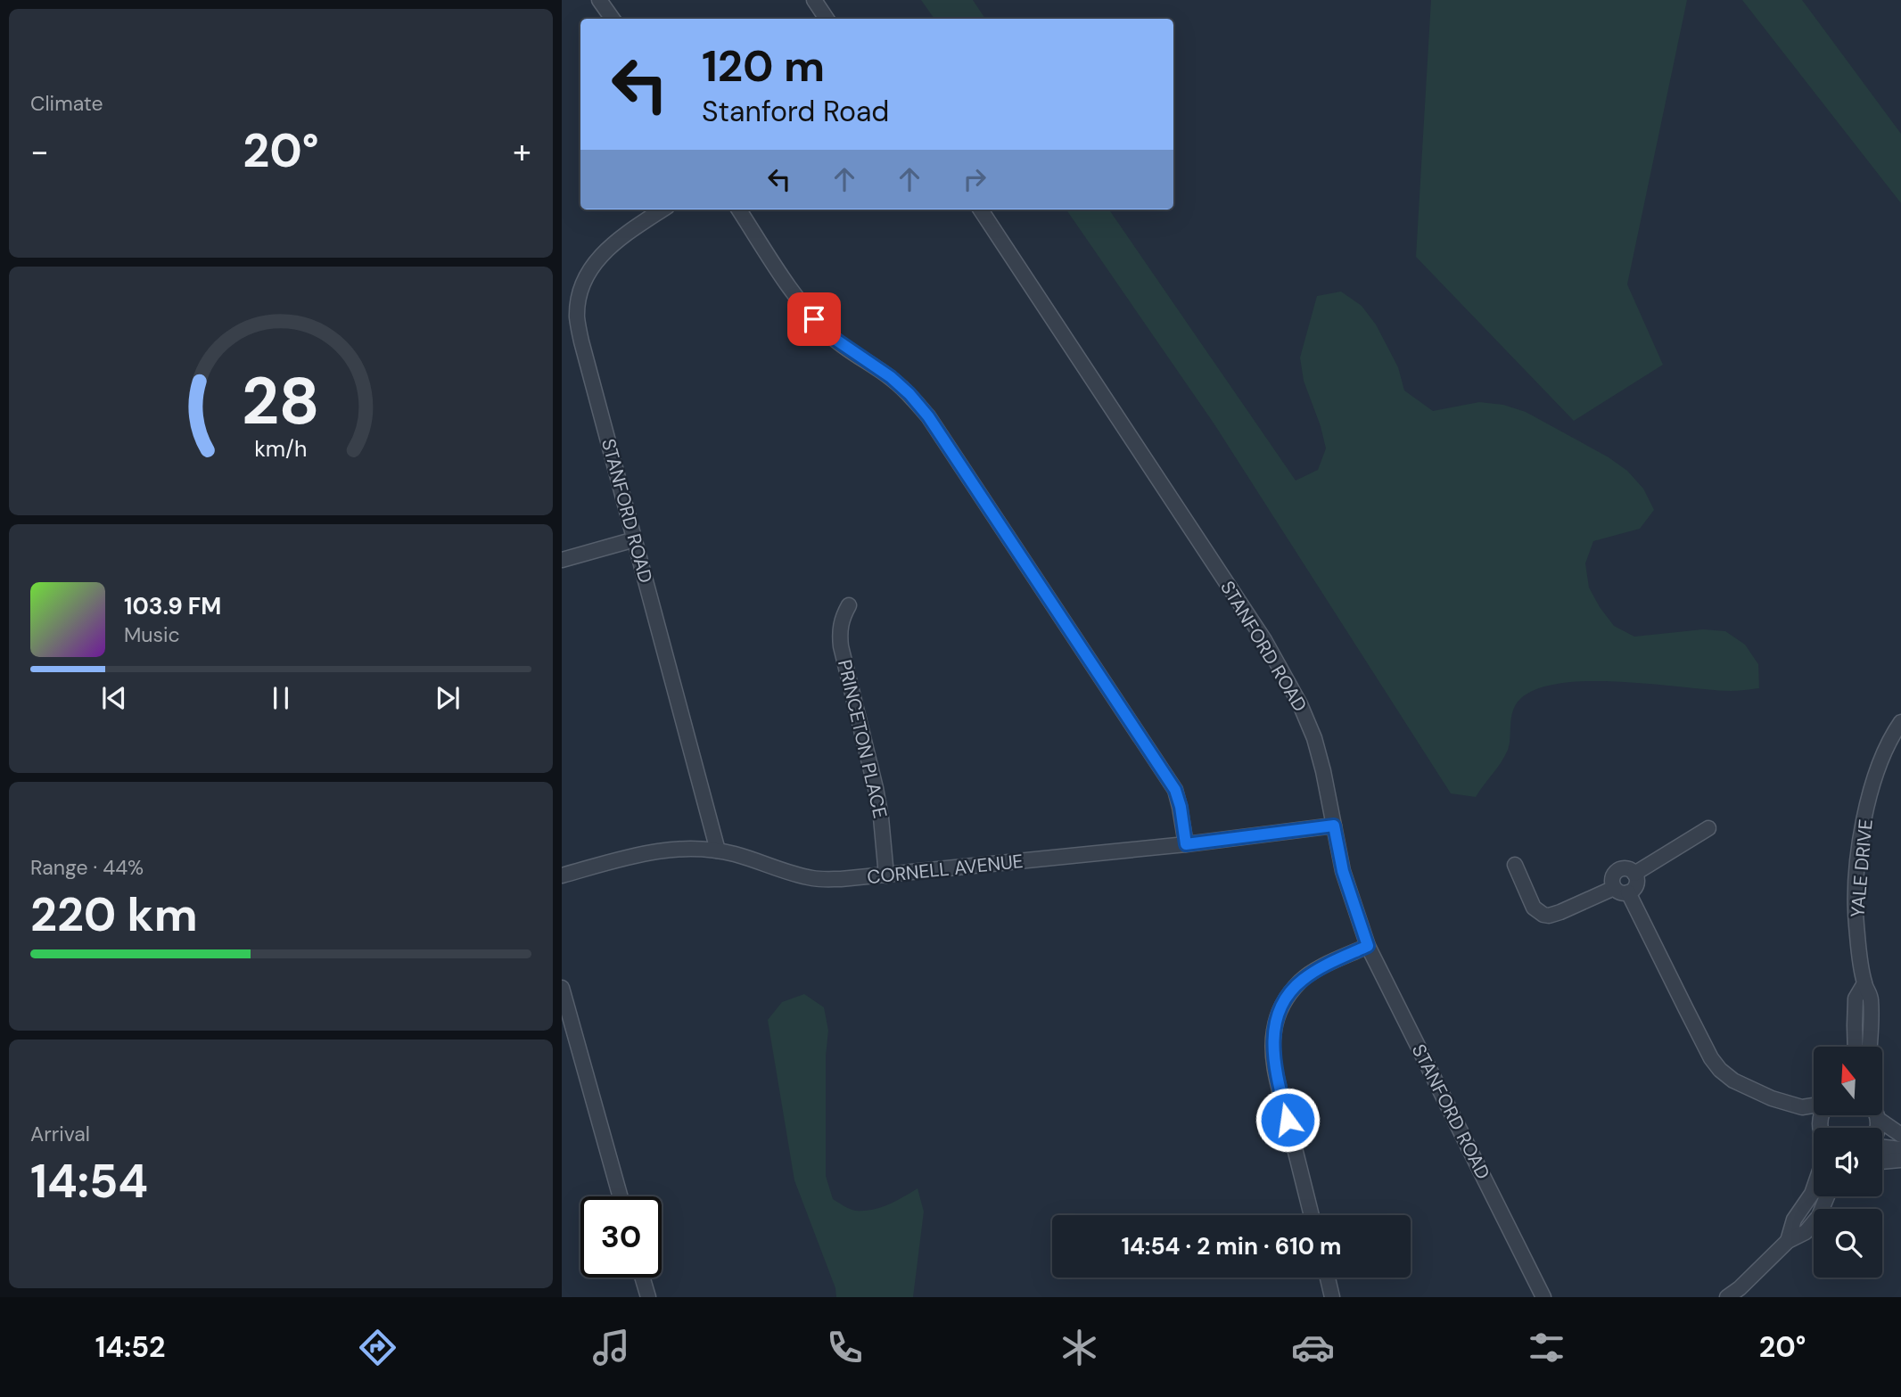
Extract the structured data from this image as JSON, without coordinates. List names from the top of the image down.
{
  "streets": {
    "street": [
      "STANFORD ROAD",
      "PRINCETON PLACE",
      "YALE DRIVE",
      "CORNELL AVENUE"
    ]
  },
  "crossings": [
    ["STANFORD ROAD", "CORNELL AVENUE"],
    ["PRINCETON PLACE", "CORNELL AVENUE"]
  ],
  "north": "top",
  "page": {
    "tile": [
      "Climate",
      ["Range · 44%", "220 km"],
      ["Arrival", "14:54"]
    ],
    "turn": ["120 m", "Stanford Road"],
    "heat": ["−", "20°", "+"],
    "song": ["103.9 FM", "Music"],
    "limit": "30",
    "trip": "14:54 · 2 min · 610 m",
    "tabs": ["14:52", "20°"],
    "gauge": ["28", "km/h"]
  }
}
